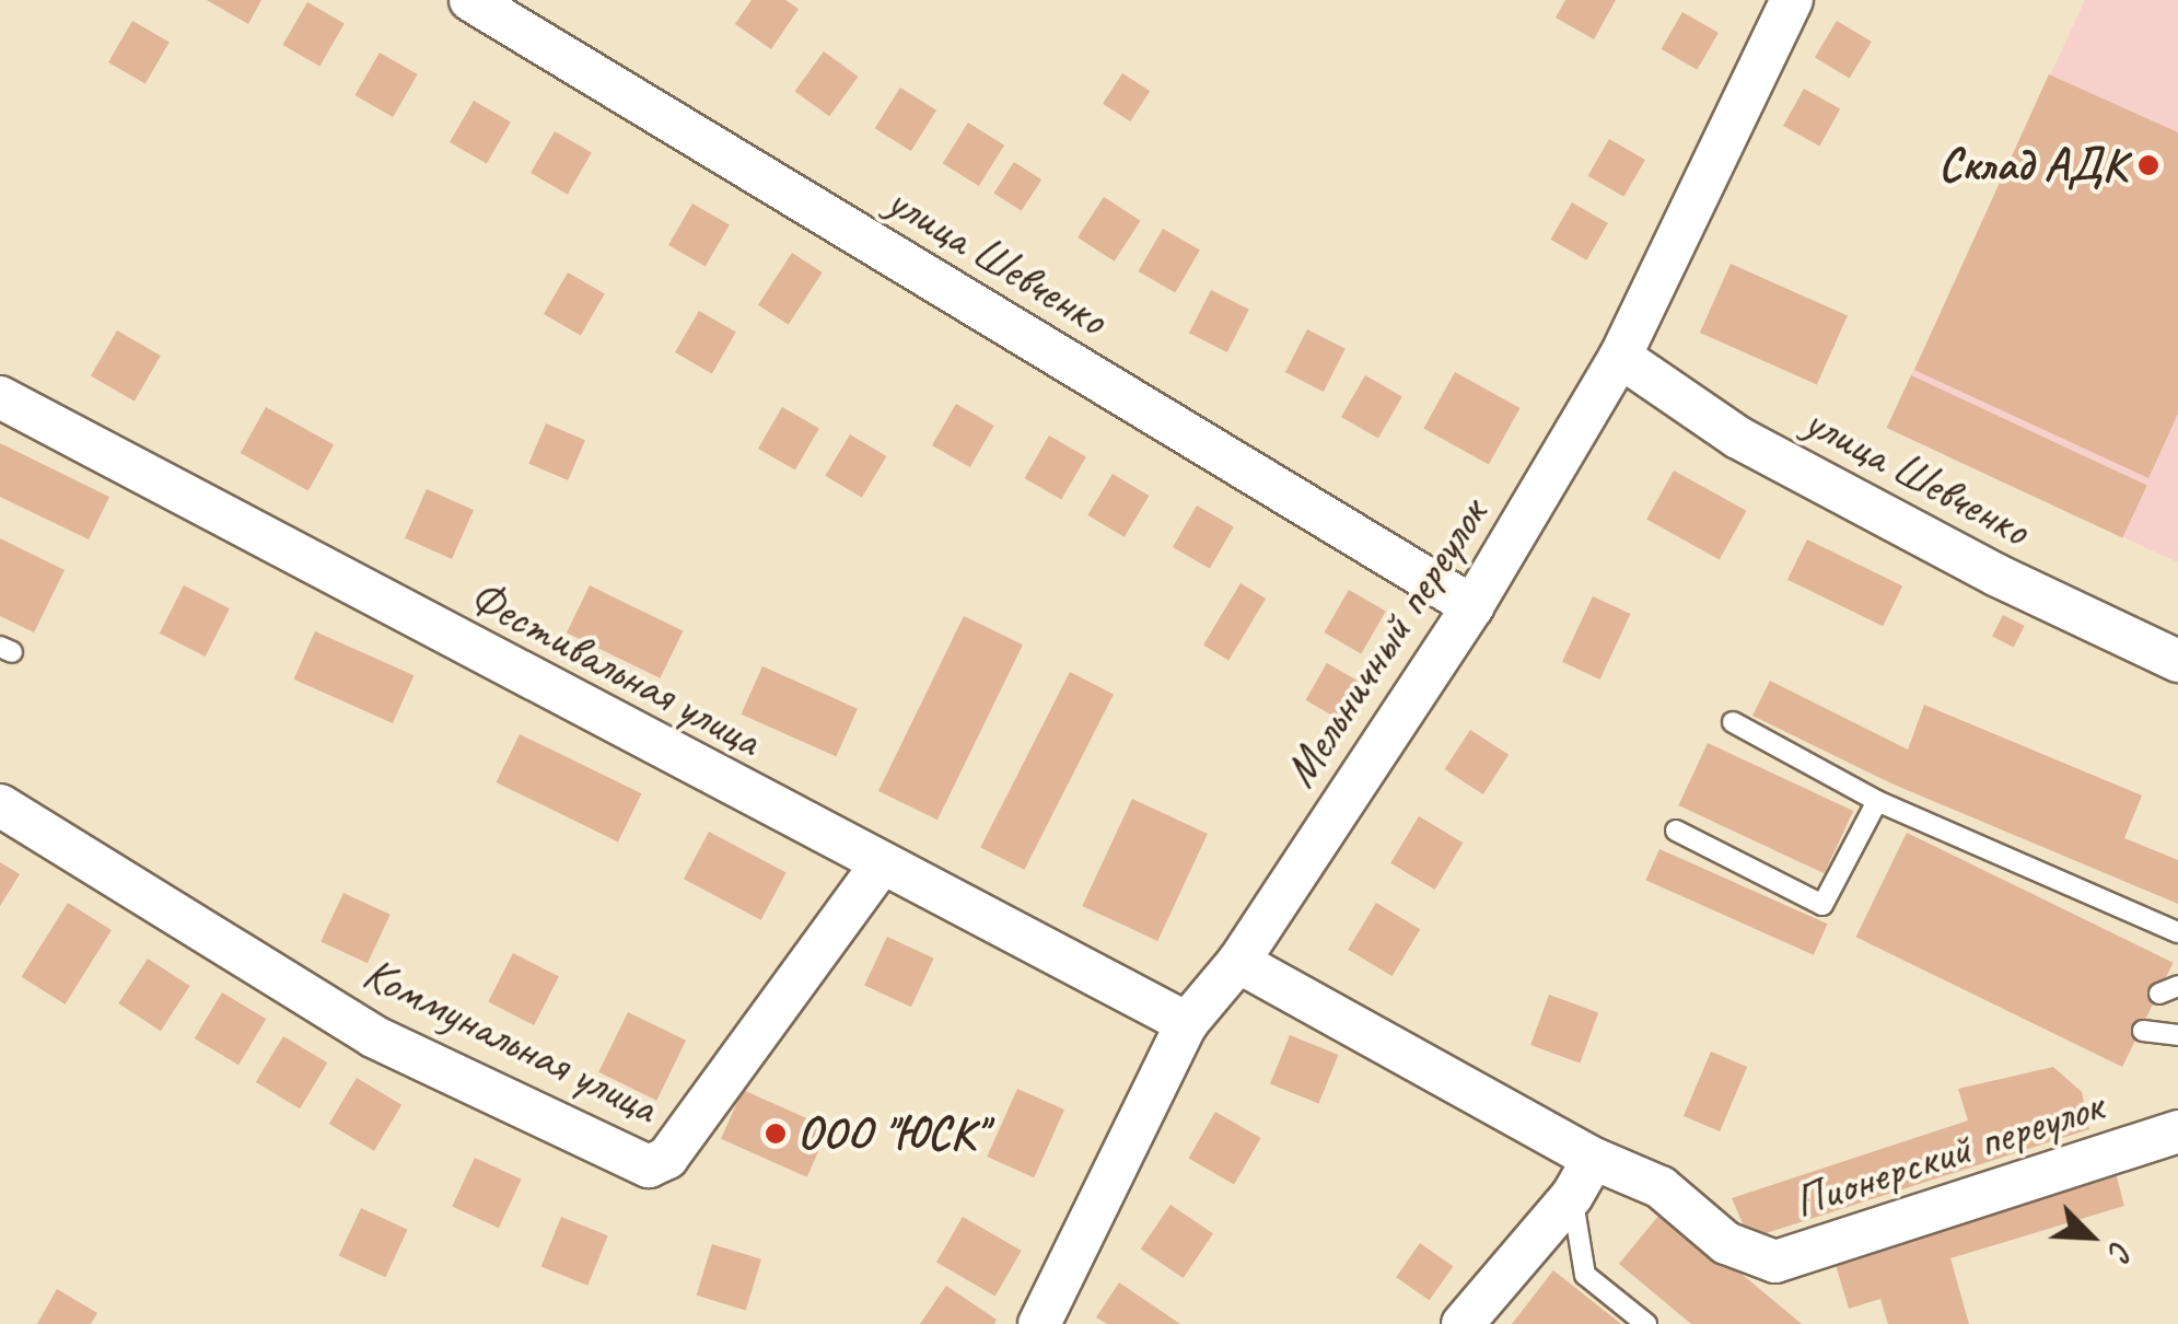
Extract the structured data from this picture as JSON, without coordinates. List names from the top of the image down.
{
  "streets": {
    "street": [
      "улица Шевченко",
      "Мельничный переулок",
      "Фестивальная улица",
      "Коммунальная улица",
      "Пионерский переулок"
    ]
  },
  "crossings": [
    ["улица Шевченко", "Мельничный переулок"],
    ["Мельничный переулок", "Фестивальная улица"],
    ["Мельничный переулок", "Пионерский переулок"],
    ["Фестивальная улица", "Коммунальная улица"]
  ],
  "places": ["Склад АДК", "ООО \"ЮСК\""],
  "north": "bottom right"
}
